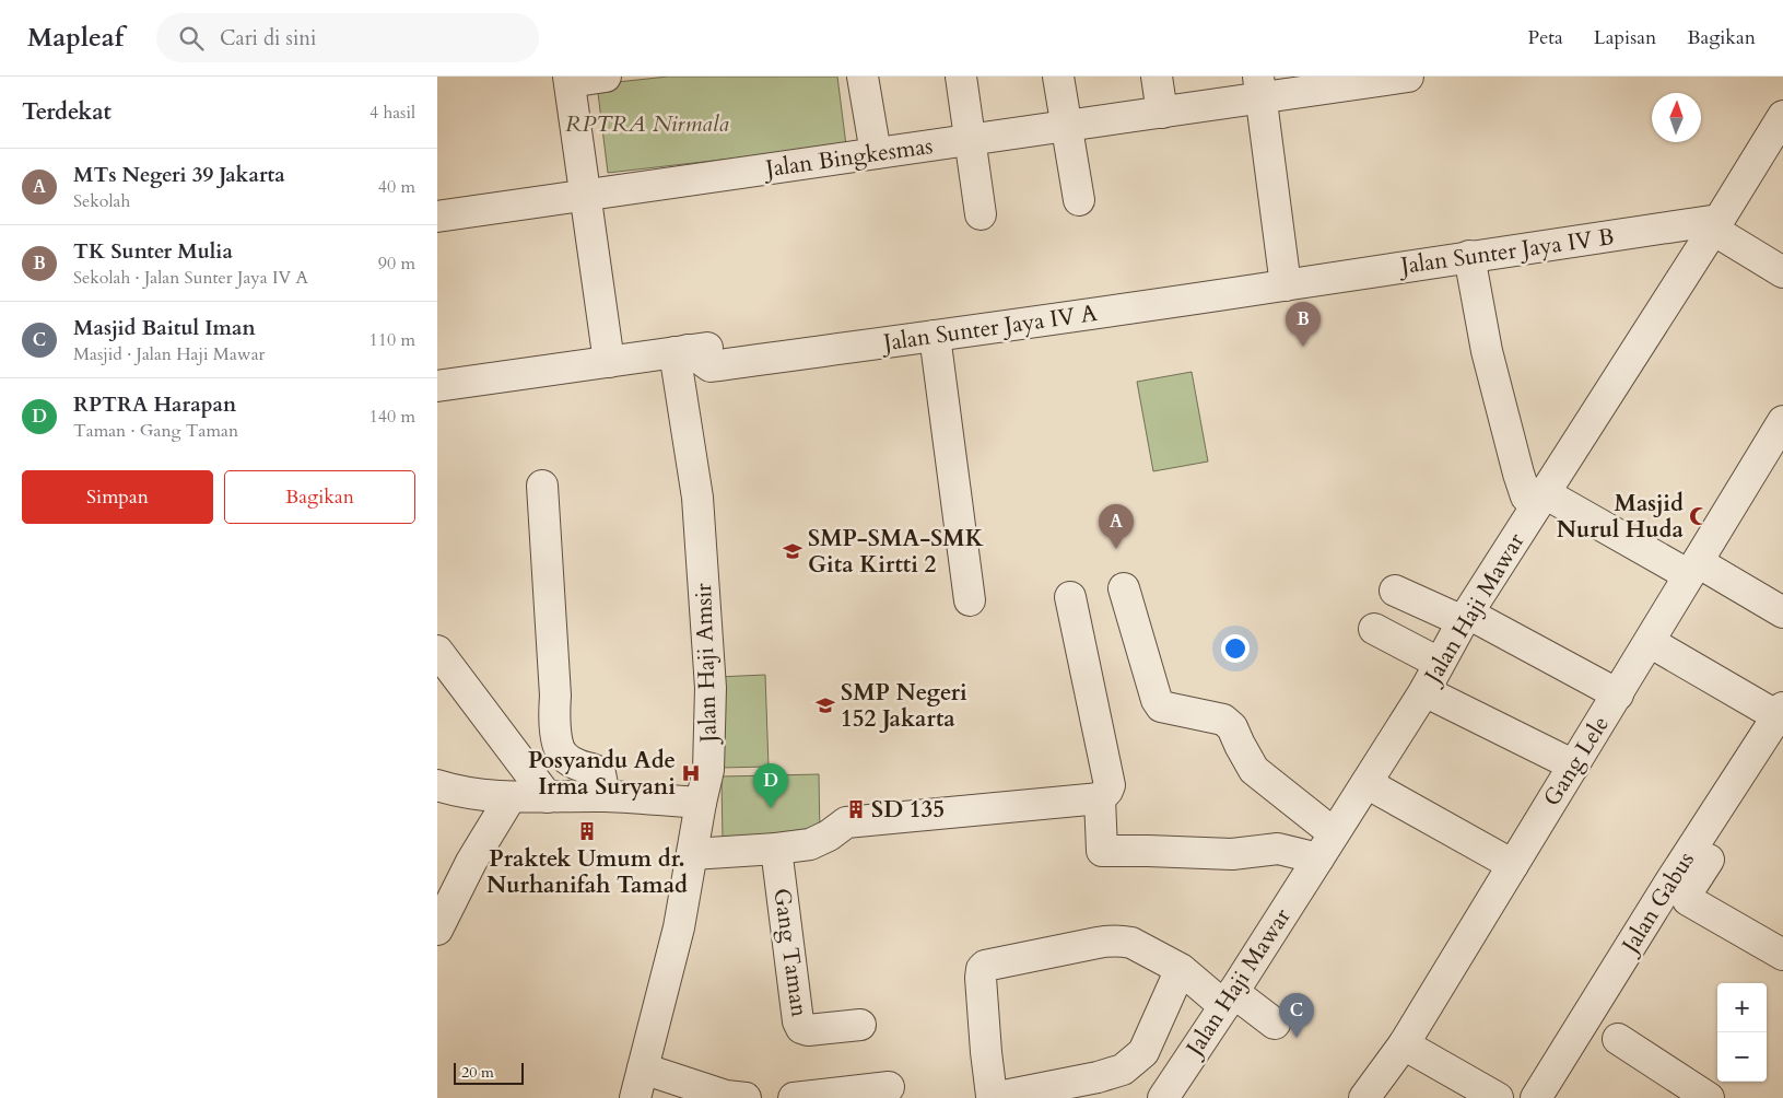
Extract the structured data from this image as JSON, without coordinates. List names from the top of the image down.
{
  "streets": {
    "street": [
      "Jalan Bingkesmas",
      "Jalan Sunter Jaya IV B",
      "Jalan Sunter Jaya IV A",
      "Jalan Haji Mawar",
      "Jalan Haji Amsir",
      "Gang Lele",
      "Jalan Gabus",
      "Gang Taman"
    ]
  },
  "crossings": [
    ["Jalan Sunter Jaya IV B", "Jalan Sunter Jaya IV A"],
    ["Jalan Sunter Jaya IV B", "Jalan Haji Mawar"],
    ["Jalan Sunter Jaya IV A", "Jalan Haji Amsir"]
  ],
  "parks": ["RPTRA Nirmala"],
  "places": {
    "mosque": ["Masjid Nurul Huda"],
    "school or university": ["SMP-SMA-SMK Gita Kirtti 2", "SMP Negeri 152 Jakarta"],
    "hospital": ["Posyandu Ade Irma Suryani"],
    "building": ["SD 135", "Praktek Umum dr. Nurhanifah Tamad"]
  },
  "scale_bar": "20 m",
  "north": "top",
  "page": {
    "header": "Mapleaf",
    "search": "Cari di sini",
    "nav": ["Peta", "Lapisan", "Bagikan"],
    "heading": ["Terdekat", "4 hasil"],
    "list": [
      {
        "mark": "A",
        "name": "MTs Negeri 39 Jakarta",
        "note": "Sekolah",
        "value": "40 m"
      },
      {
        "mark": "B",
        "name": "TK Sunter Mulia",
        "note": "Sekolah · Jalan Sunter Jaya IV A",
        "value": "90 m"
      },
      {
        "mark": "C",
        "name": "Masjid Baitul Iman",
        "note": "Masjid · Jalan Haji Mawar",
        "value": "110 m"
      },
      {
        "mark": "D",
        "name": "RPTRA Harapan",
        "note": "Taman · Gang Taman",
        "value": "140 m"
      }
    ],
    "pins": [
      "B",
      "A",
      "D",
      "C"
    ],
    "buttons": ["Simpan", "Bagikan"],
    "map_buttons": ["+", "−"],
    "scale": "20 m"
  }
}
